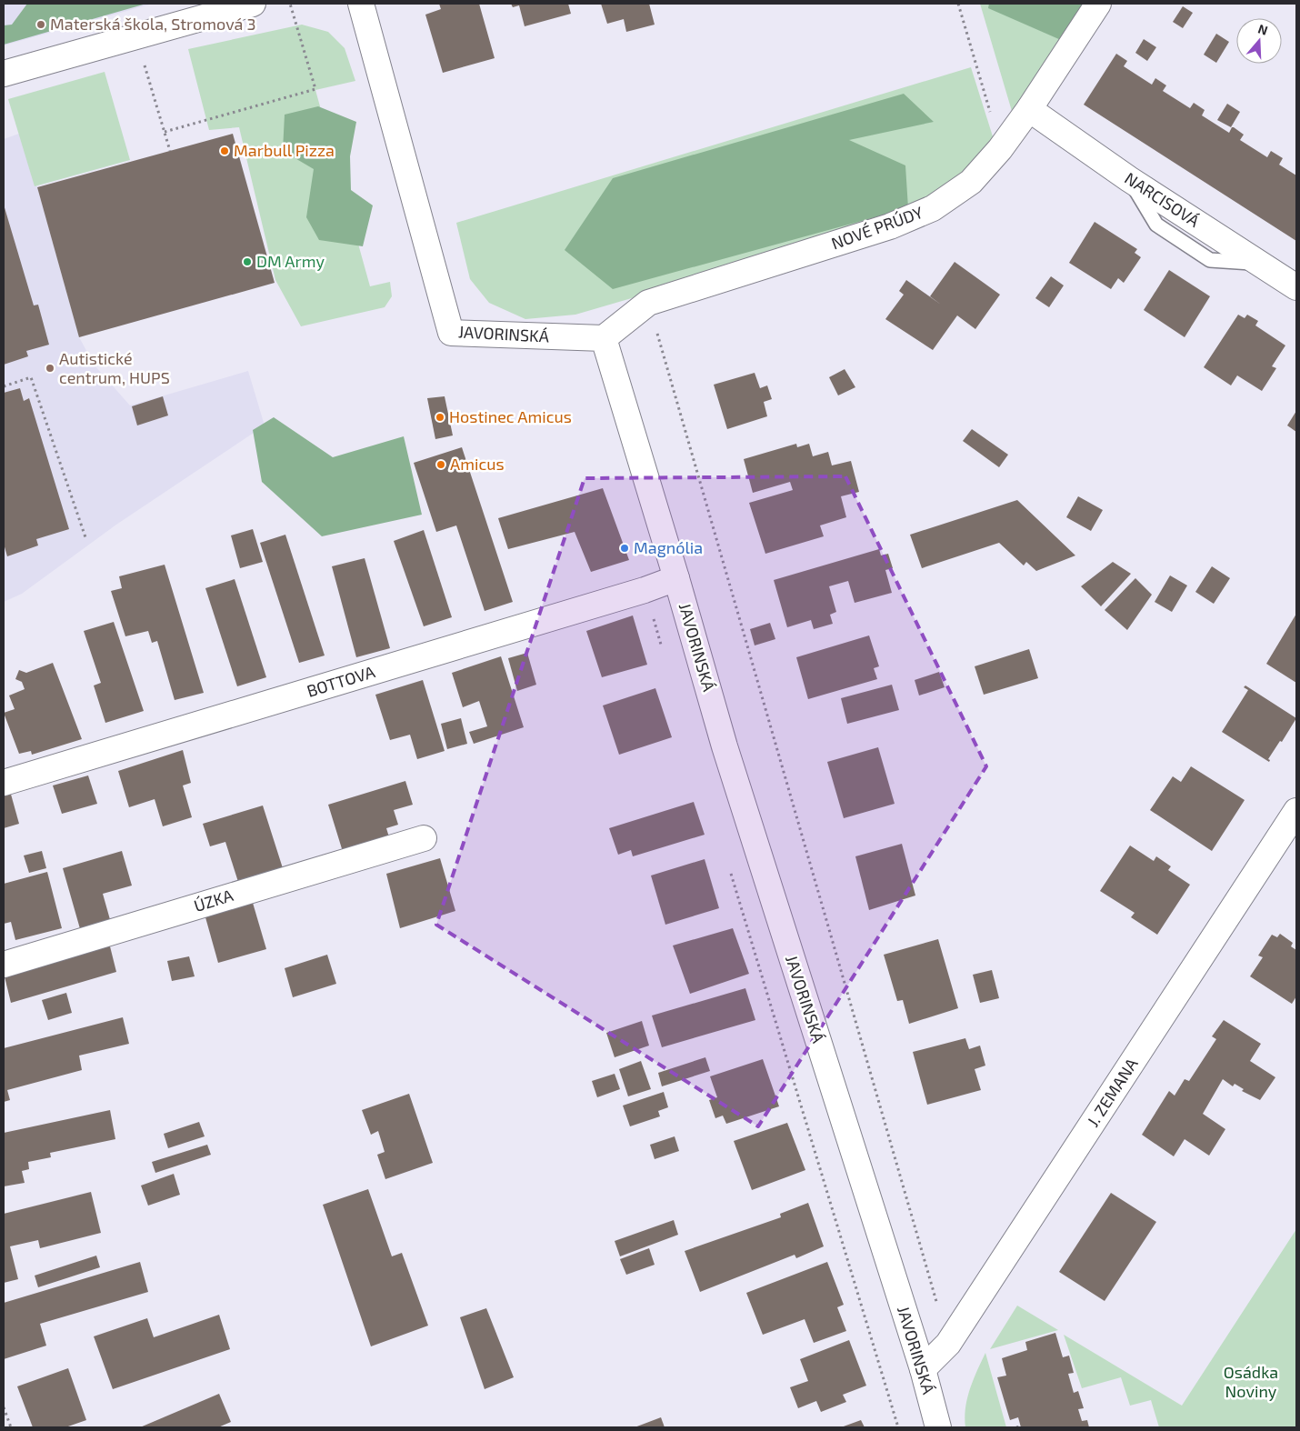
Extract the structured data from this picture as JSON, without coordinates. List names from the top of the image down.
{
  "streets": {
    "street": [
      "NARCISOVÁ",
      "NOVÉ PRÚDY",
      "JAVORINSKÁ",
      "BOTTOVA",
      "ÚZKA",
      "J. ZEMANA"
    ]
  },
  "crossings": [
    ["NARCISOVÁ", "NOVÉ PRÚDY"],
    ["NOVÉ PRÚDY", "JAVORINSKÁ"],
    ["JAVORINSKÁ", "BOTTOVA"],
    ["JAVORINSKÁ", "J. ZEMANA"]
  ],
  "parks": ["Osádka Noviny"],
  "places": [
    "Materská škola, Stromová 3",
    "Marbull Pizza",
    "DM Army",
    "Autistické centrum, HUPS",
    "Hostinec Amicus",
    "Amicus",
    "Magnólia"
  ],
  "north": "top"
}
